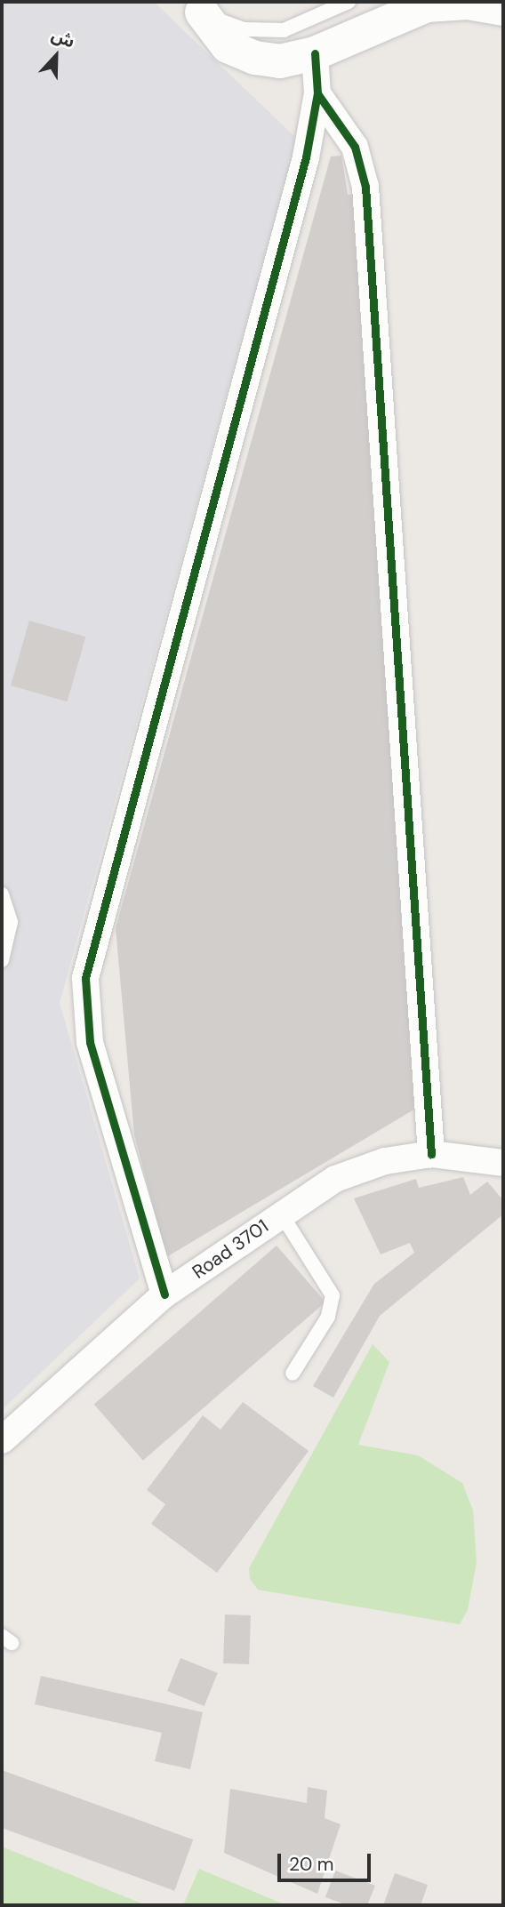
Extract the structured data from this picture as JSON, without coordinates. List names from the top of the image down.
{
  "streets": {
    "street": ["Road 3701"]
  },
  "scale_bar": "20 m",
  "north": "top"
}
